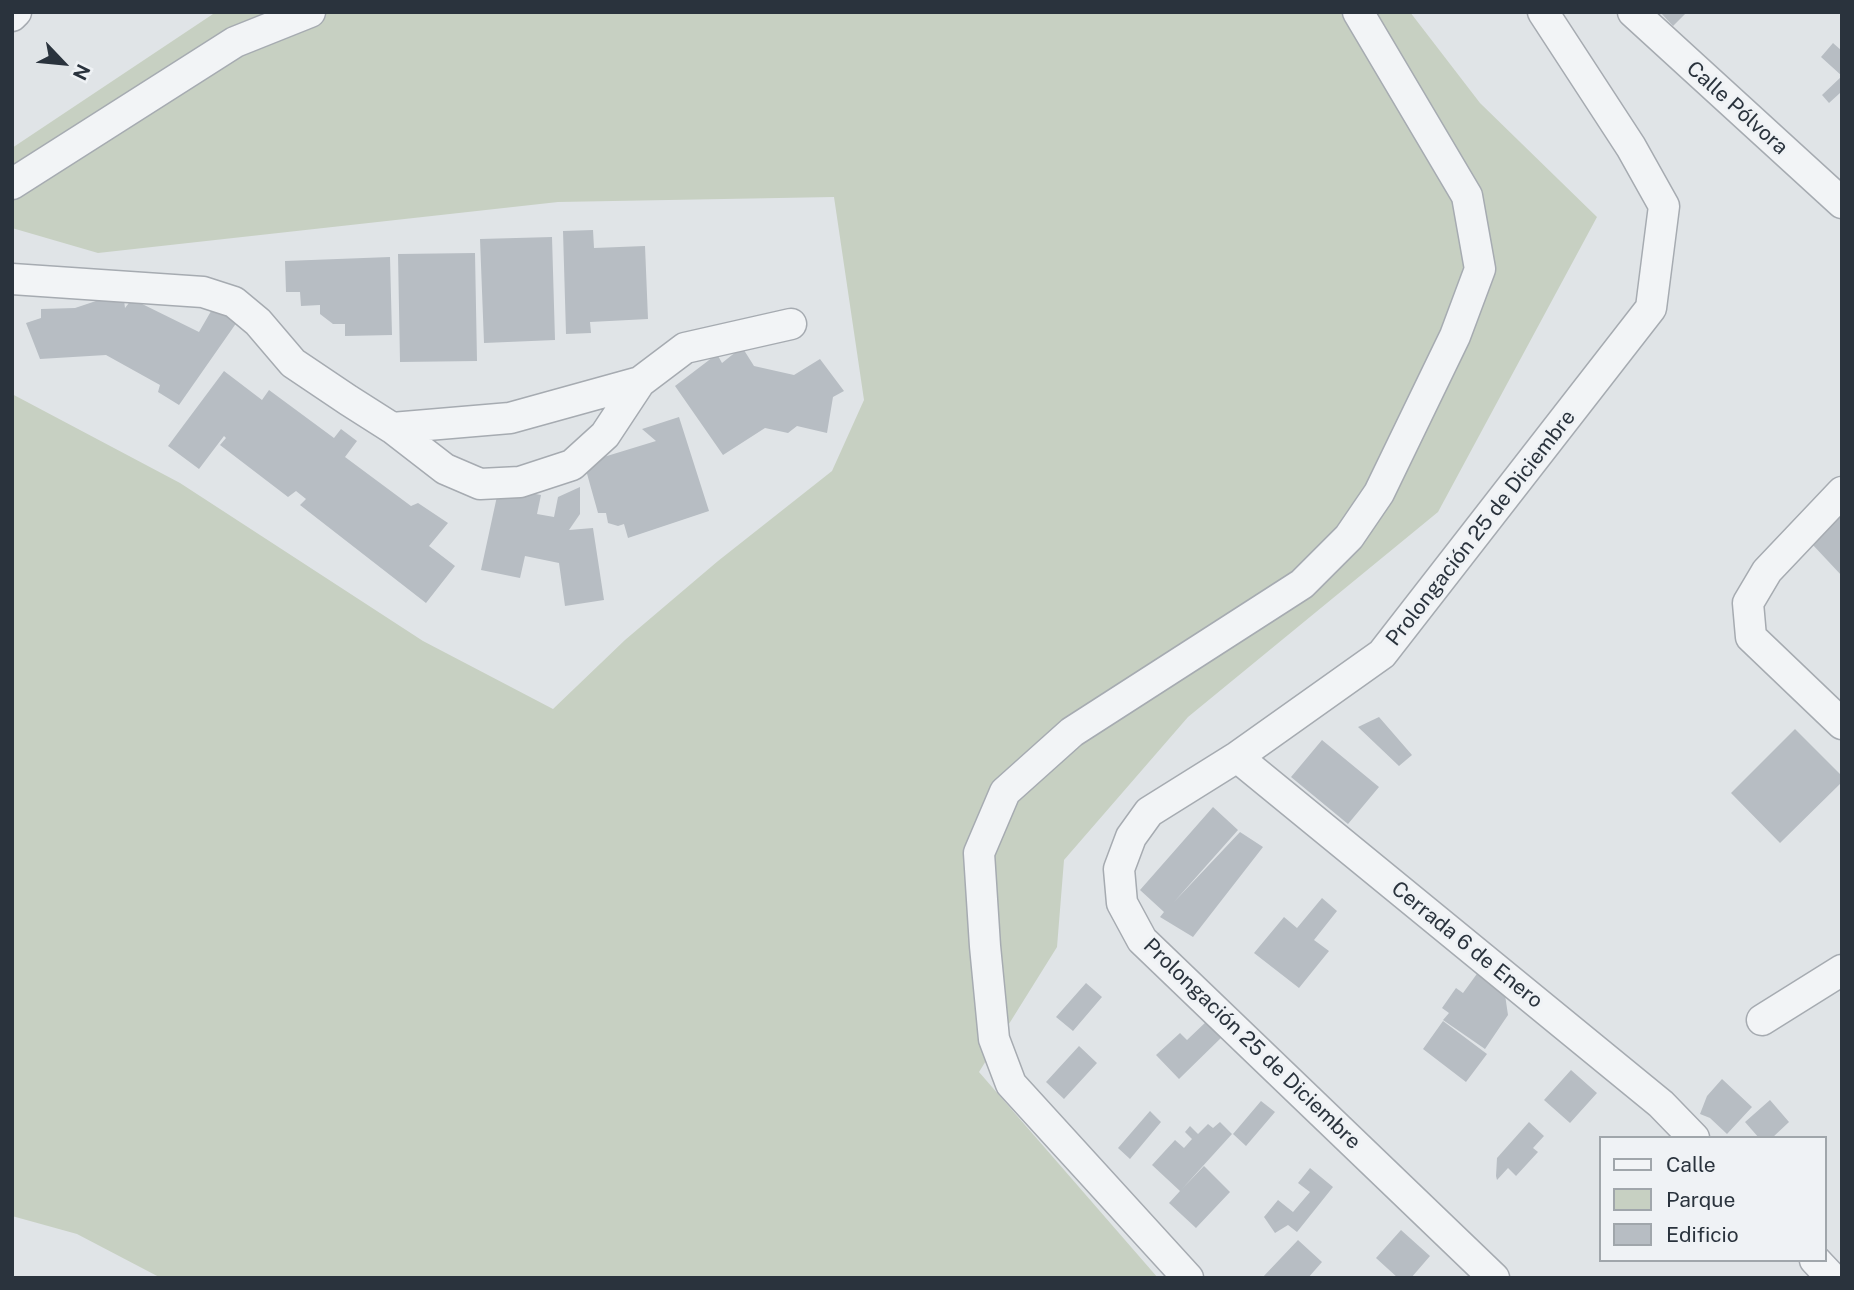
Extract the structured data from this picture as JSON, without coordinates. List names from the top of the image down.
{
  "streets": {
    "street": ["Calle Pólvora", "Prolongación 25 de Diciembre", "Cerrada 6 de Enero"]
  },
  "crossings": [
    ["Prolongación 25 de Diciembre", "Cerrada 6 de Enero"]
  ],
  "legend": ["Calle", "Parque", "Edificio"],
  "north": "bottom right"
}
